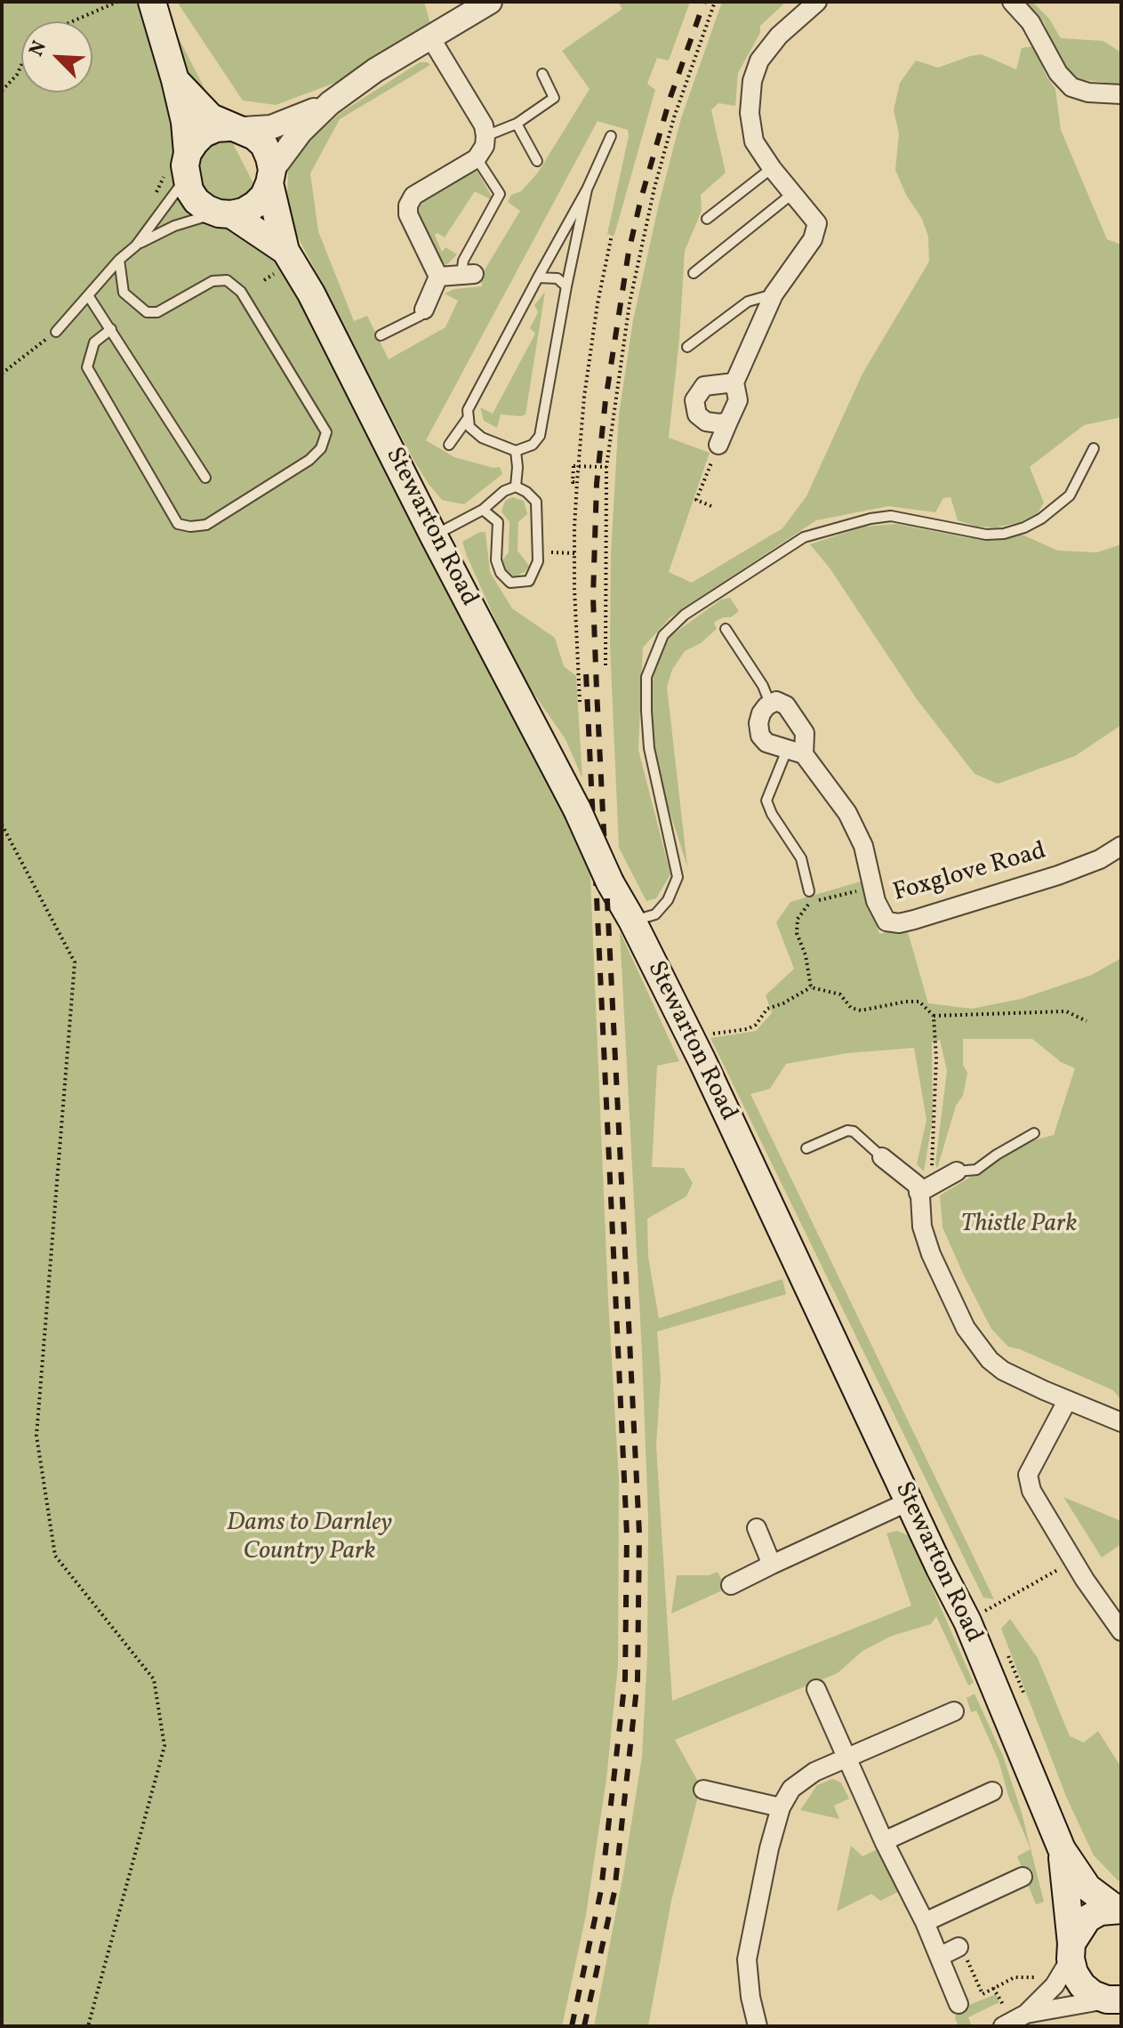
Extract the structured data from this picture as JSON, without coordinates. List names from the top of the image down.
{
  "streets": {
    "main road": ["Stewarton Road"],
    "street": ["Foxglove Road"]
  },
  "parks": ["Thistle Park", "Dams to Darnley Country Park"],
  "north": "top left"
}
